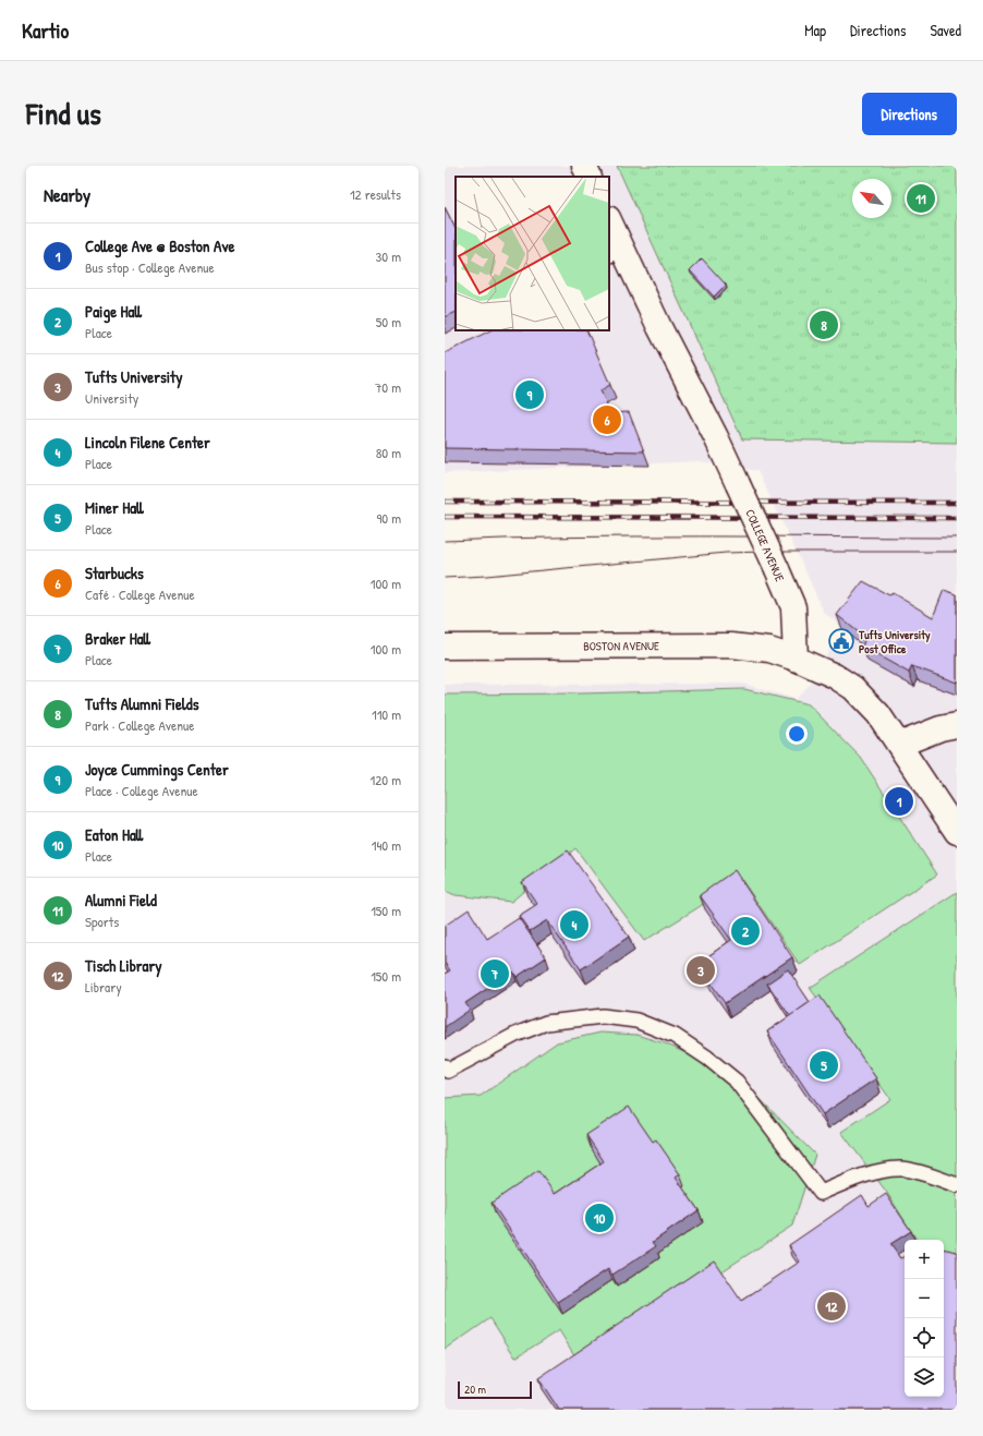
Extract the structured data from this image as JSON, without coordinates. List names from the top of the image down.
{
  "streets": {
    "main road": ["COLLEGE AVENUE", "BOSTON AVENUE"]
  },
  "crossings": [
    ["COLLEGE AVENUE", "BOSTON AVENUE"]
  ],
  "places": {
    "public building": ["Tufts University Post Office"]
  },
  "scale_bar": "20 m",
  "north": "top left",
  "page": {
    "header": "Kartio",
    "nav": ["Map", "Directions", "Saved"],
    "title": "Find us",
    "buttons": "Directions",
    "heading": ["Nearby", "12 results"],
    "pins": [
      "11",
      "8",
      "9",
      "6",
      "1",
      "4",
      "2",
      "3",
      "7",
      "5",
      "10",
      "12"
    ],
    "list": [
      {
        "mark": "1",
        "name": "College Ave @ Boston Ave",
        "note": "Bus stop · College Avenue",
        "value": "30 m"
      },
      {
        "mark": "2",
        "name": "Paige Hall",
        "note": "Place",
        "value": "50 m"
      },
      {
        "mark": "3",
        "name": "Tufts University",
        "note": "University",
        "value": "70 m"
      },
      {
        "mark": "4",
        "name": "Lincoln Filene Center",
        "note": "Place",
        "value": "80 m"
      },
      {
        "mark": "5",
        "name": "Miner Hall",
        "note": "Place",
        "value": "90 m"
      },
      {
        "mark": "6",
        "name": "Starbucks",
        "note": "Café · College Avenue",
        "value": "100 m"
      },
      {
        "mark": "7",
        "name": "Braker Hall",
        "note": "Place",
        "value": "100 m"
      },
      {
        "mark": "8",
        "name": "Tufts Alumni Fields",
        "note": "Park · College Avenue",
        "value": "110 m"
      },
      {
        "mark": "9",
        "name": "Joyce Cummings Center",
        "note": "Place · College Avenue",
        "value": "120 m"
      },
      {
        "mark": "10",
        "name": "Eaton Hall",
        "note": "Place",
        "value": "140 m"
      },
      {
        "mark": "11",
        "name": "Alumni Field",
        "note": "Sports",
        "value": "150 m"
      },
      {
        "mark": "12",
        "name": "Tisch Library",
        "note": "Library",
        "value": "150 m"
      }
    ],
    "map_buttons": ["+", "−"],
    "scale": "20 m"
  }
}
